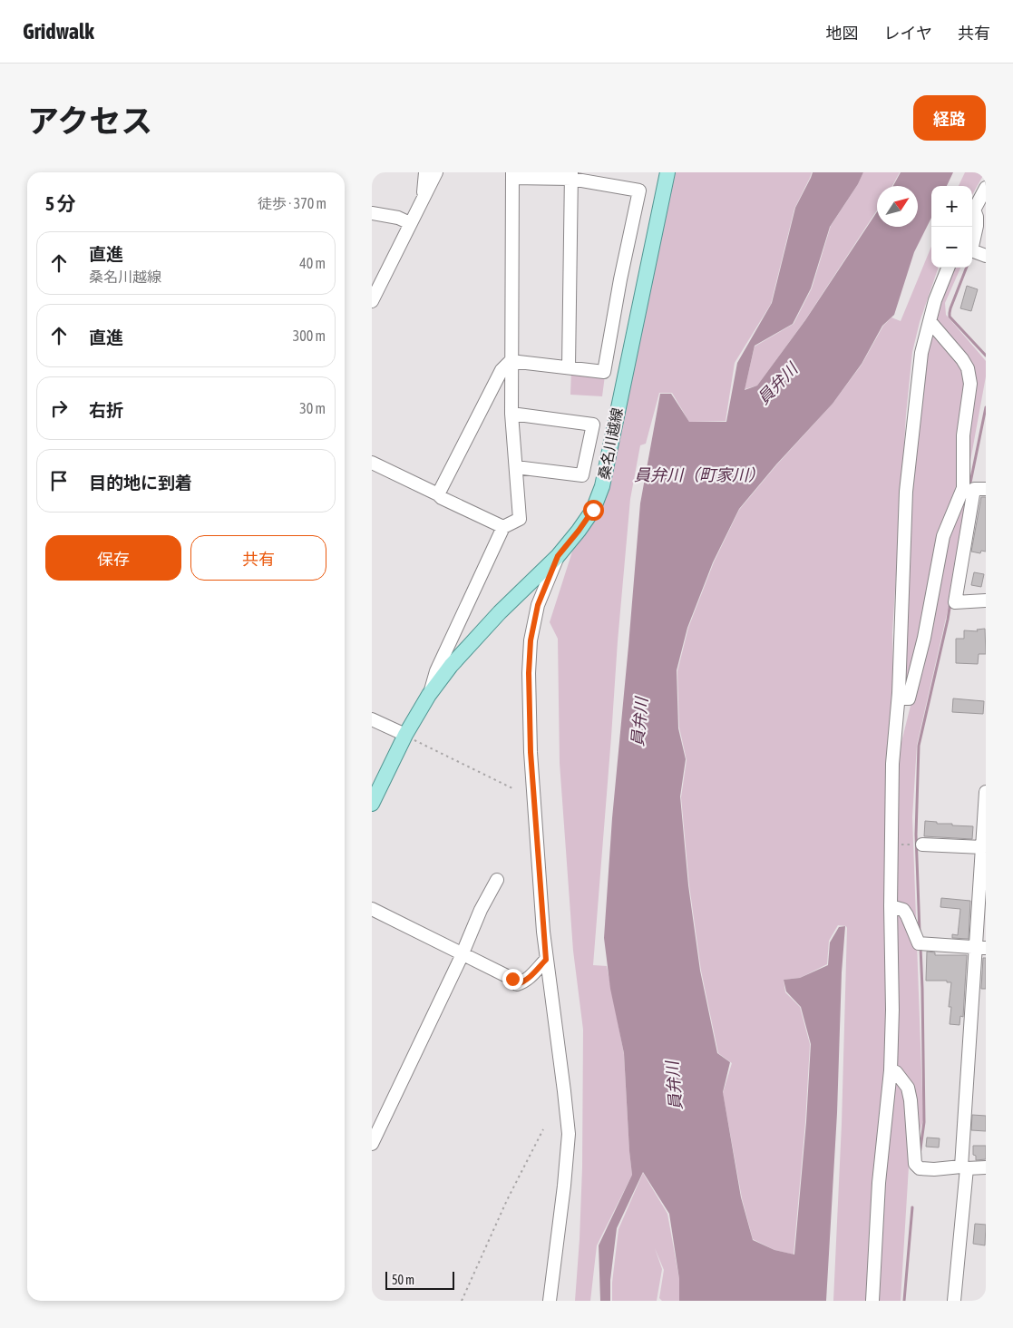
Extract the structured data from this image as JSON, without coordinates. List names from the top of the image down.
{
  "streets": {
    "main road": ["桑名川越線"]
  },
  "water": ["員弁川", "員弁川（町家川）"],
  "scale_bar": "50 m",
  "north": "top right",
  "page": {
    "header": "Gridwalk",
    "nav": ["地図", "レイヤ", "共有"],
    "title": "アクセス",
    "buttons": [
      "経路",
      ["保存", "共有"]
    ],
    "heading": ["5 分", "徒歩 · 370 m"],
    "map_buttons": ["+", "−"],
    "list": [
      ["直進", "桑名川越線", "40 m"],
      ["直進", "300 m"],
      ["右折", "30 m"],
      "目的地に到着"
    ],
    "scale": "50 m"
  }
}
